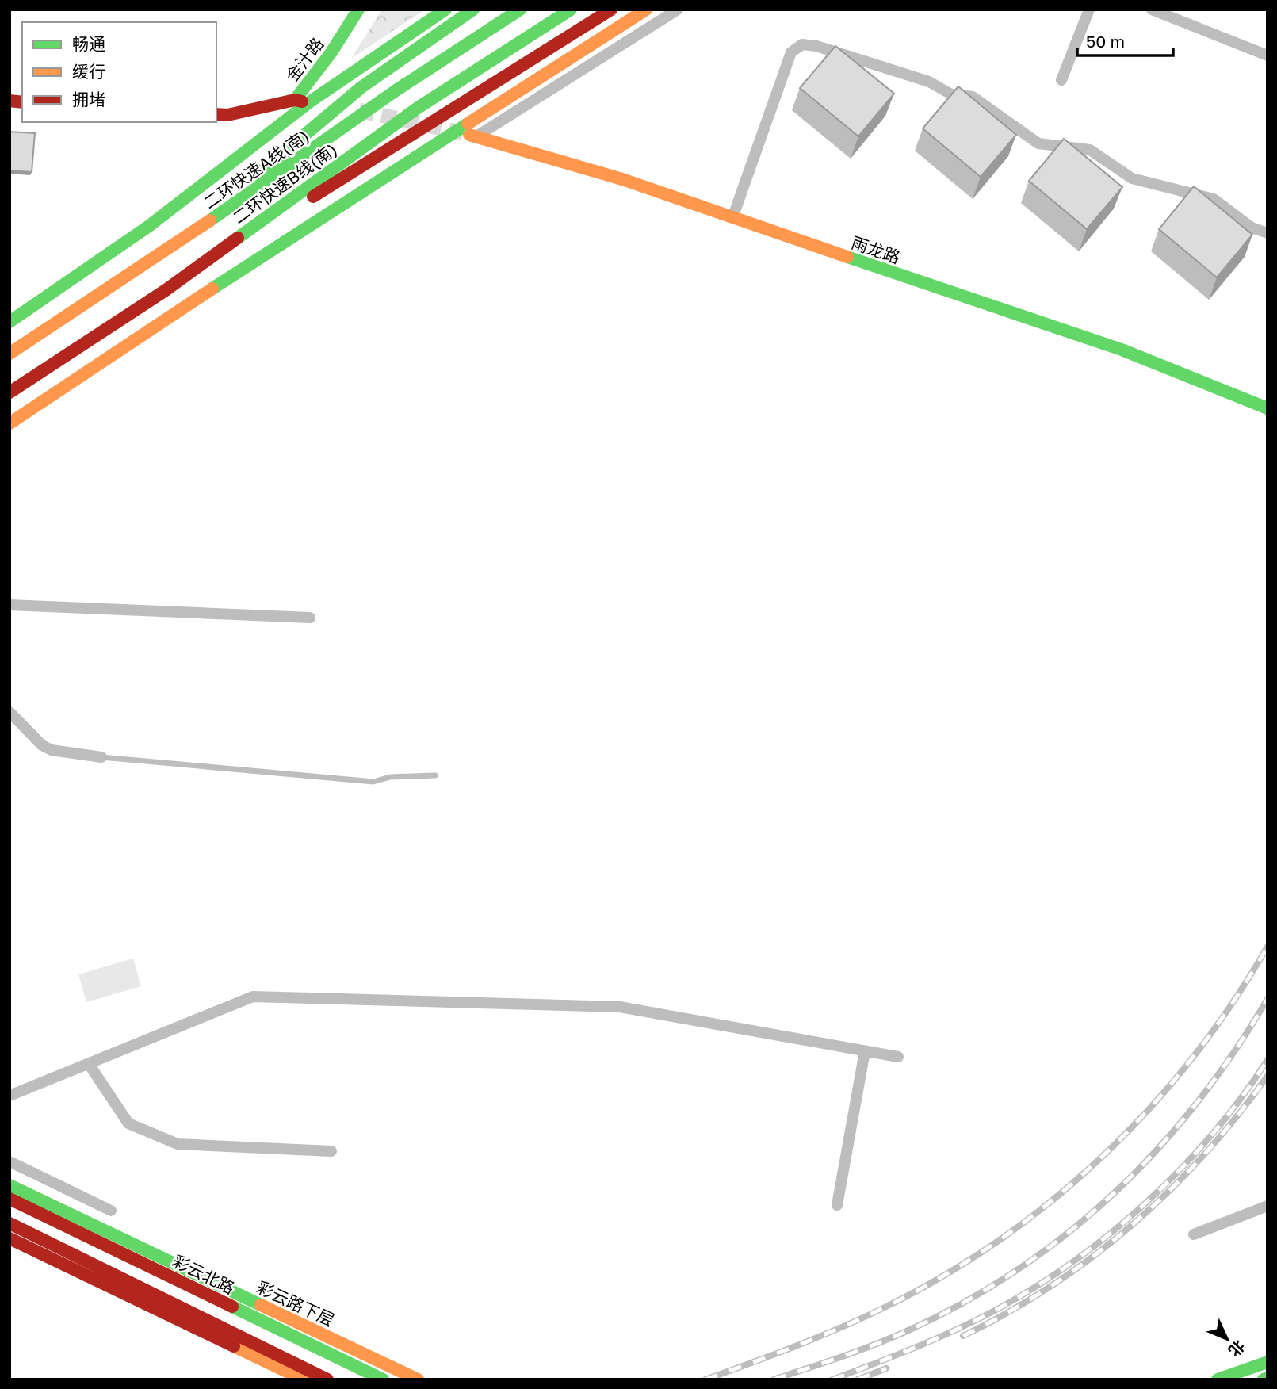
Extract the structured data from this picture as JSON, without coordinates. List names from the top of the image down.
{
  "streets": {
    "main road": [
      "金汁路",
      "二环快速A线(南)",
      "二环快速B线(南)",
      "雨龙路",
      "彩云北路",
      "彩云路下层"
    ]
  },
  "legend": ["畅通", "缓行", "拥堵"],
  "scale_bar": "50 m",
  "north": "bottom right"
}
